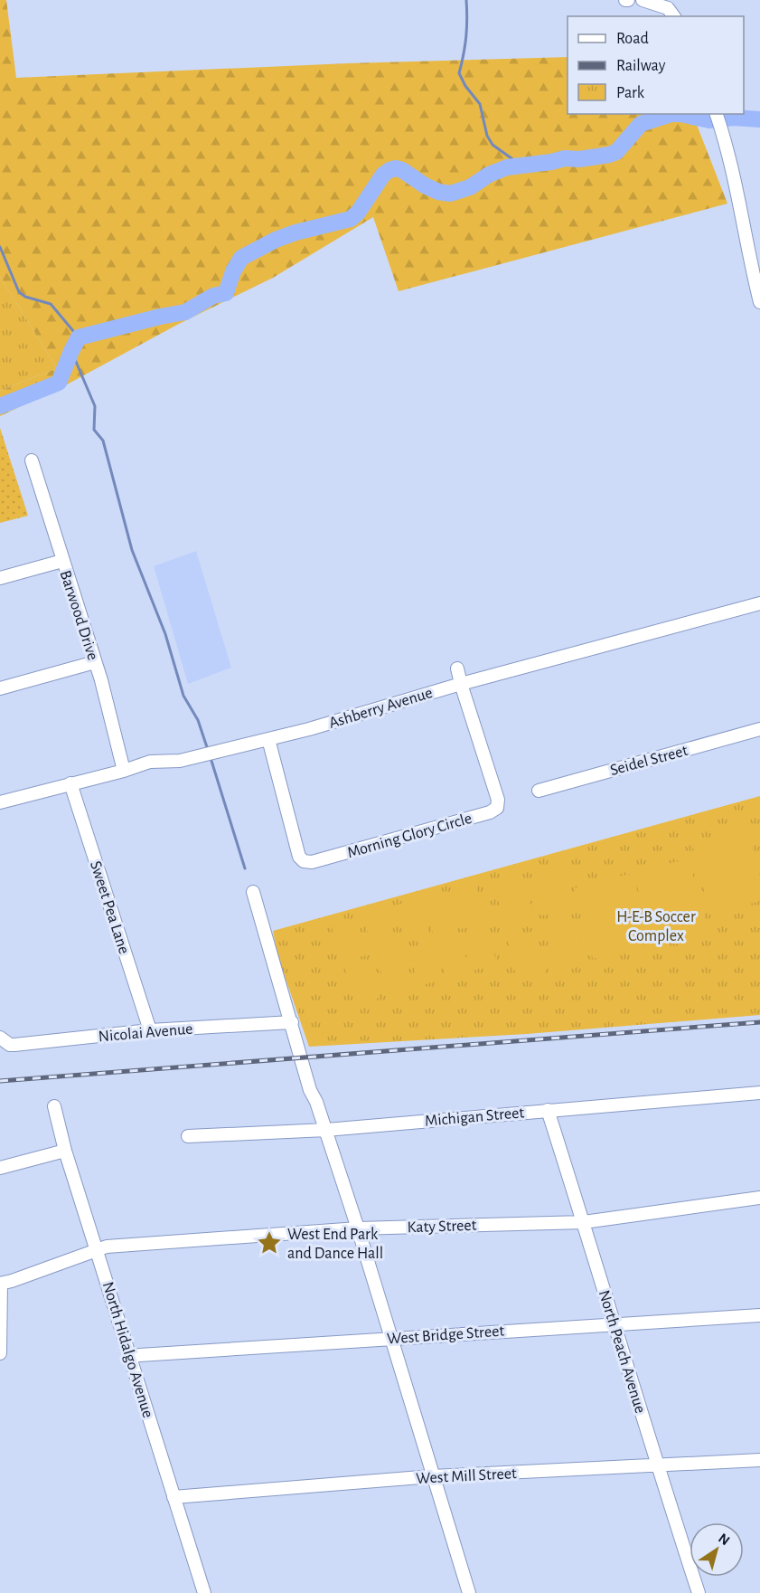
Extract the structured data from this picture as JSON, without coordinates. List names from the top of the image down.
{
  "streets": {
    "street": [
      "Barwood Drive",
      "Ashberry Avenue",
      "Seidel Street",
      "Morning Glory Circle",
      "Sweet Pea Lane",
      "Nicolai Avenue",
      "Michigan Street",
      "Katy Street",
      "West Bridge Street",
      "North Hidalgo Avenue",
      "North Peach Avenue",
      "West Mill Street"
    ]
  },
  "crossings": [
    ["Barwood Drive", "Ashberry Avenue"],
    ["Ashberry Avenue", "Morning Glory Circle"],
    ["Ashberry Avenue", "Sweet Pea Lane"],
    ["Sweet Pea Lane", "Nicolai Avenue"],
    ["Michigan Street", "North Peach Avenue"],
    ["Katy Street", "North Hidalgo Avenue"],
    ["Katy Street", "North Peach Avenue"],
    ["West Bridge Street", "North Hidalgo Avenue"],
    ["West Bridge Street", "North Peach Avenue"],
    ["North Hidalgo Avenue", "West Mill Street"],
    ["North Peach Avenue", "West Mill Street"]
  ],
  "parks": ["H-E-B Soccer Complex"],
  "places": {
    "place": ["West End Park and Dance Hall"]
  },
  "legend": ["Road", "Railway", "Park"],
  "north": "top right"
}
